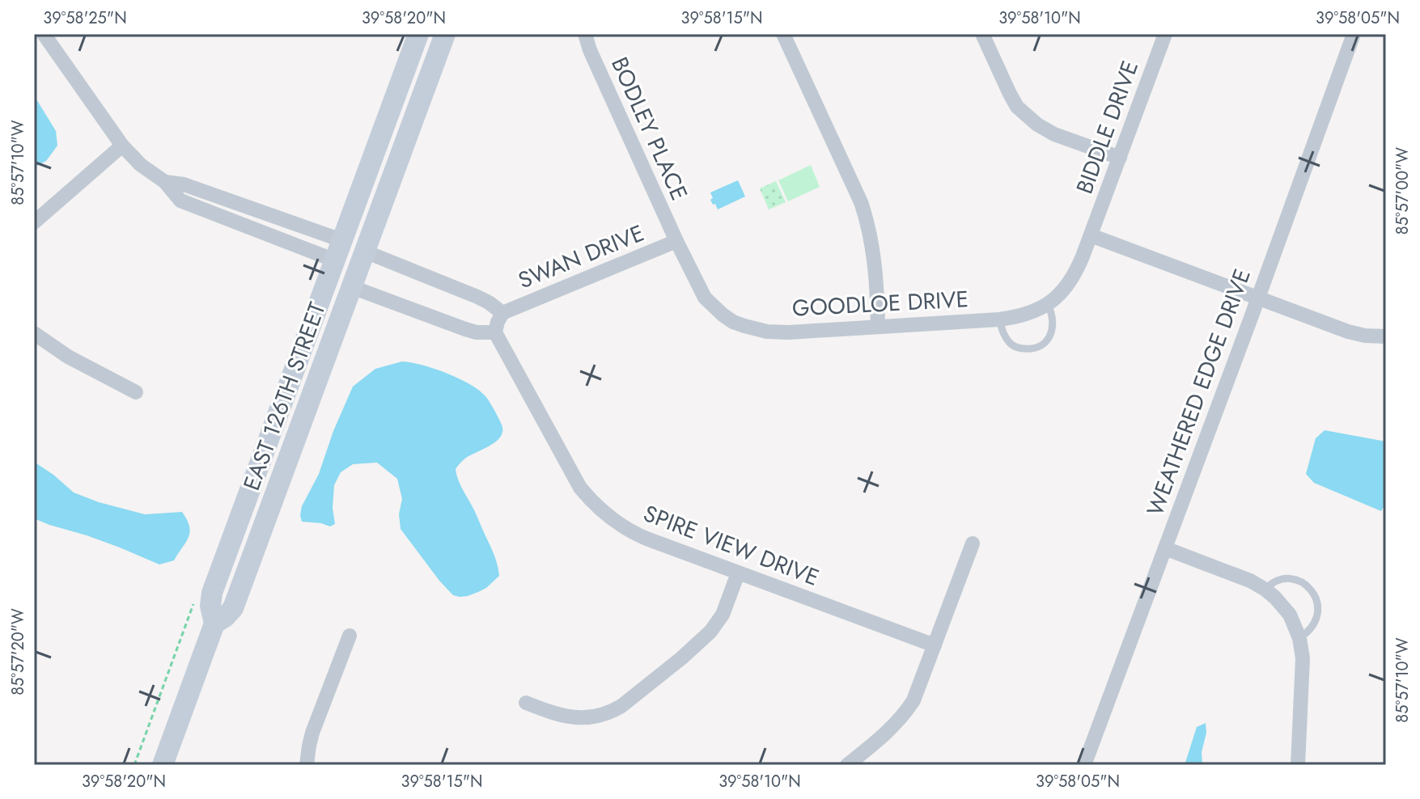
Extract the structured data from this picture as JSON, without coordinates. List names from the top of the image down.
{
  "streets": {
    "main road": ["EAST 126TH STREET"],
    "street": [
      "BIDDLE DRIVE",
      "BODLEY PLACE",
      "SWAN DRIVE",
      "GOODLOE DRIVE",
      "WEATHERED EDGE DRIVE",
      "SPIRE VIEW DRIVE"
    ]
  },
  "crossings": [
    ["BIDDLE DRIVE", "GOODLOE DRIVE"],
    ["BODLEY PLACE", "SWAN DRIVE"],
    ["BODLEY PLACE", "GOODLOE DRIVE"],
    ["SWAN DRIVE", "GOODLOE DRIVE"]
  ],
  "coordinates": [
    "39°58'25\"N",
    "39°58'20\"N",
    "39°58'15\"N",
    "39°58'10\"N",
    "39°58'05\"N",
    "85°57'10\"W",
    "85°57'00\"W",
    "85°57'20\"W"
  ]
}
